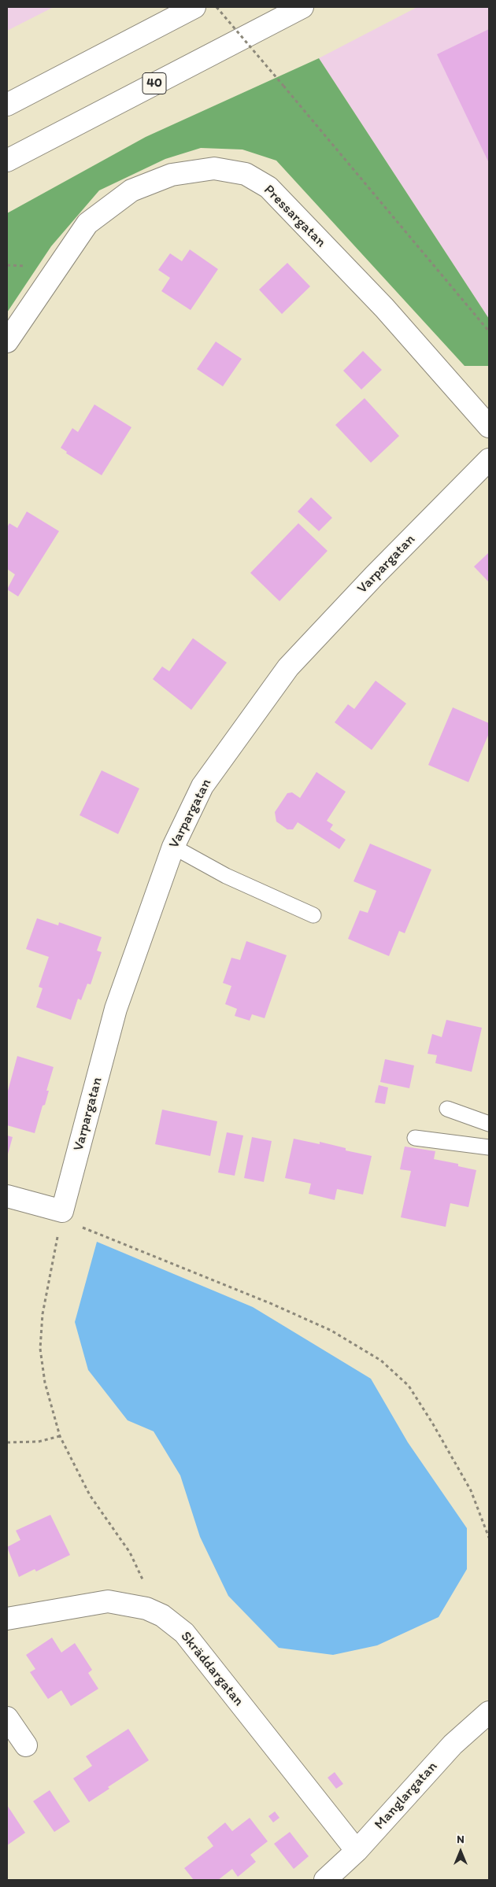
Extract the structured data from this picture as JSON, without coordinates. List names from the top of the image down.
{
  "streets": {
    "main road": [
      "40",
      "Pressargatan",
      "Varpargatan",
      "Skräddargatan",
      "Manglargatan"
    ]
  },
  "crossings": [
    ["Skräddargatan", "Manglargatan"]
  ],
  "north": "top"
}
